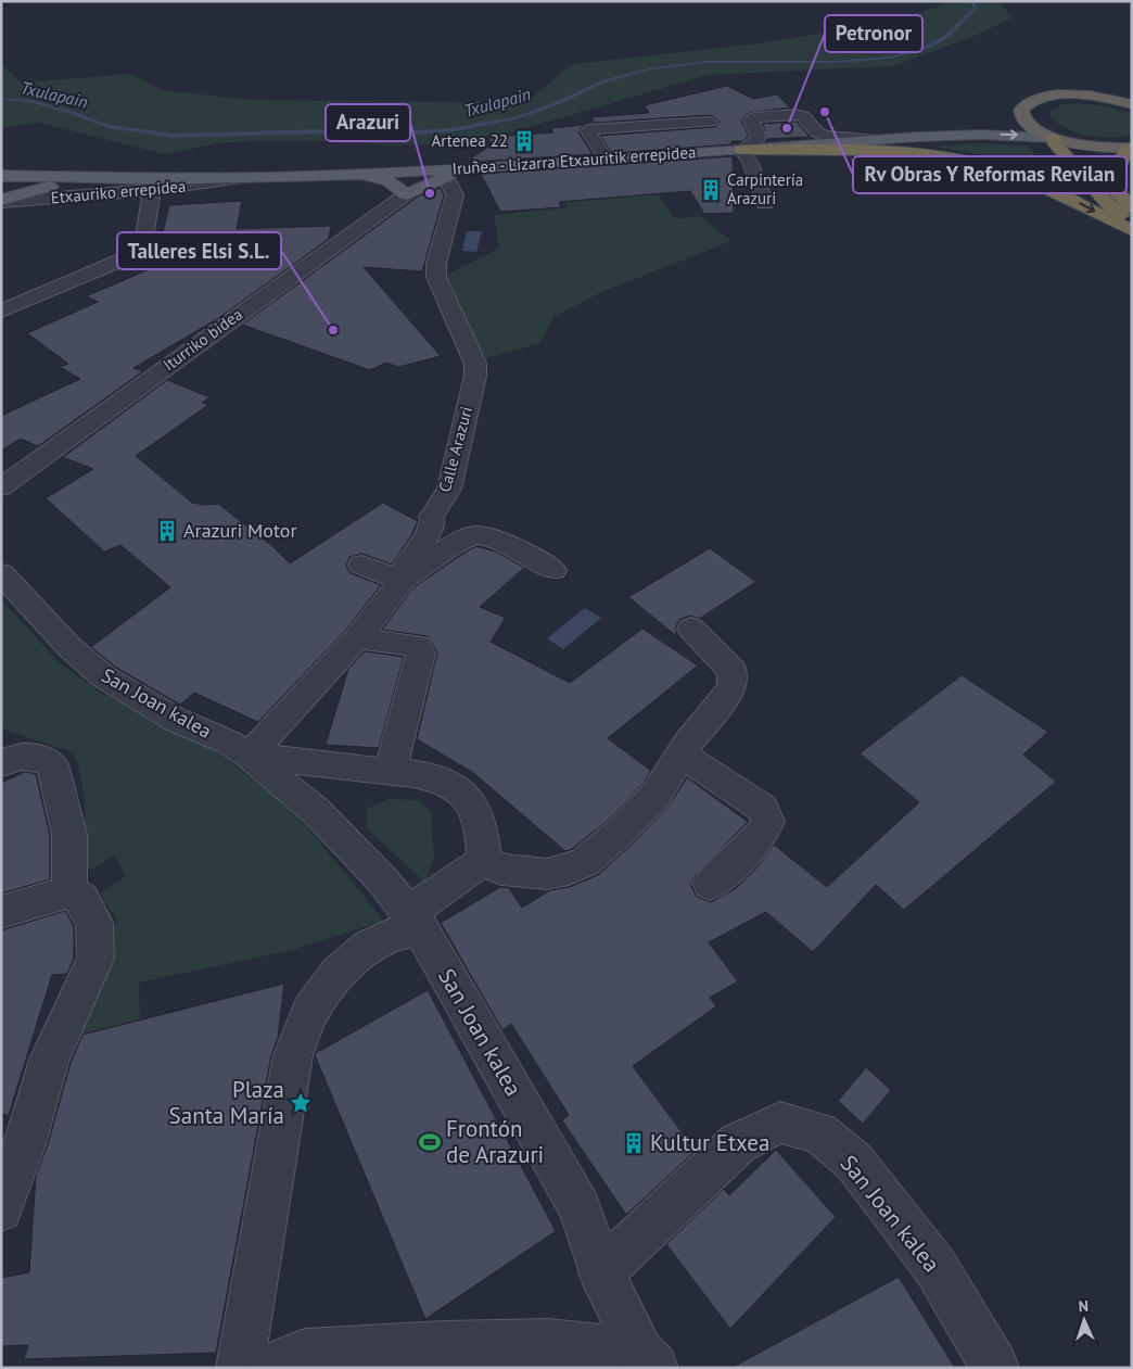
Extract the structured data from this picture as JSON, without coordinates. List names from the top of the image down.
{
  "streets": {
    "main road": ["Iruñea - Lizarra Etxauritik errepidea"],
    "street": [
      "Etxauriko errepidea",
      "Iturriko bidea",
      "Calle Arazuri",
      "San Joan kalea"
    ]
  },
  "crossings": [
    ["Iruñea - Lizarra Etxauritik errepidea", "Etxauriko errepidea"]
  ],
  "water": ["Txulapain"],
  "places": {
    "other": [
      "Rv Obras Y Reformas Revilan",
      "Petronor",
      "Arazuri",
      "Talleres Elsi S.L."
    ],
    "building": [
      "Artenea 22",
      "Carpintería Arazuri",
      "Arazuri Motor",
      "Kultur Etxea"
    ],
    "place": ["Plaza Santa María"],
    "sports": ["Frontón de Arazuri"]
  },
  "north": "top"
}
